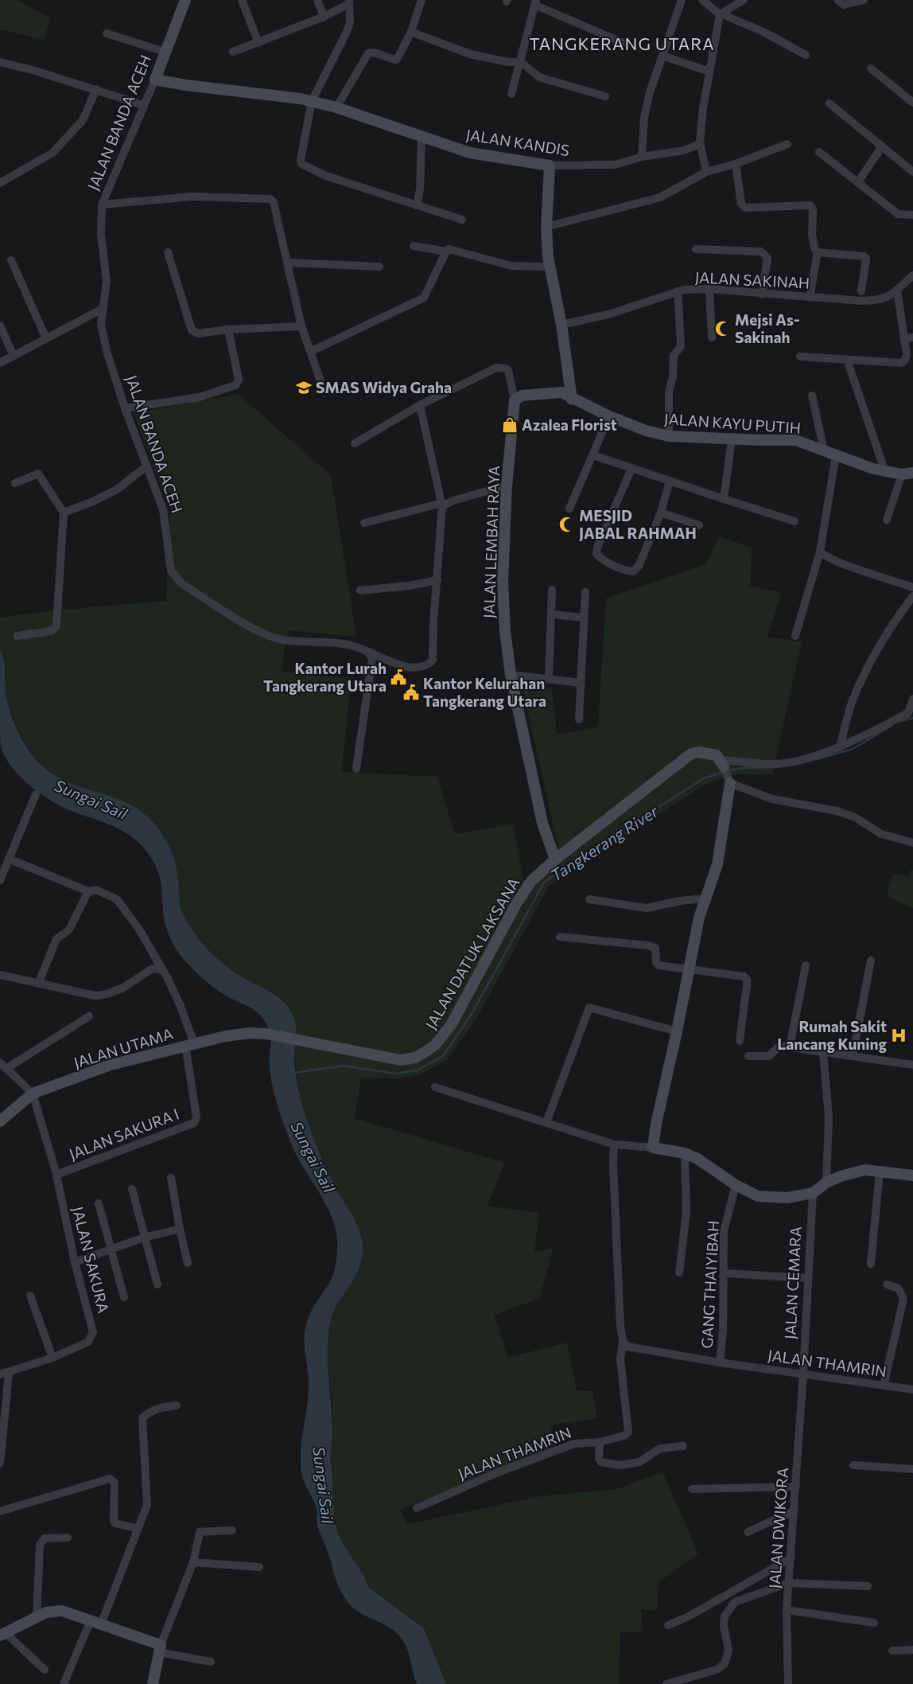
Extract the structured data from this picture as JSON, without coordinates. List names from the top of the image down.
{
  "streets": {
    "street": [
      "JALAN BANDA ACEH",
      "JALAN KANDIS",
      "JALAN SAKINAH",
      "JALAN KAYU PUTIH",
      "JALAN LEMBAH RAYA",
      "JALAN DATUK LAKSANA",
      "JALAN UTAMA",
      "JALAN SAKURA I",
      "JALAN SAKURA",
      "JALAN CEMARA",
      "GANG THAIYIBAH",
      "JALAN THAMRIN",
      "JALAN DWIKORA"
    ]
  },
  "crossings": [
    ["JALAN BANDA ACEH", "JALAN KANDIS"],
    ["JALAN LEMBAH RAYA", "JALAN DATUK LAKSANA"],
    ["JALAN DATUK LAKSANA", "JALAN UTAMA"],
    ["JALAN UTAMA", "JALAN SAKURA I"],
    ["JALAN UTAMA", "JALAN SAKURA"],
    ["JALAN SAKURA I", "JALAN SAKURA"],
    ["JALAN CEMARA", "JALAN THAMRIN"],
    ["JALAN CEMARA", "JALAN DWIKORA"],
    ["GANG THAIYIBAH", "JALAN THAMRIN"],
    ["JALAN THAMRIN", "JALAN DWIKORA"]
  ],
  "districts": ["TANGKERANG UTARA"],
  "water": ["Sungai Sail", "Tangkerang River"],
  "places": {
    "mosque": ["Mejsi As- Sakinah", "MESJID JABAL RAHMAH"],
    "school or university": ["SMAS Widya Graha"],
    "shop": ["Azalea Florist"],
    "public building": ["Kantor Lurah Tangkerang Utara", "Kantor Kelurahan Tangkerang Utara"],
    "hospital": ["Rumah Sakit Lancang Kuning"]
  }
}
